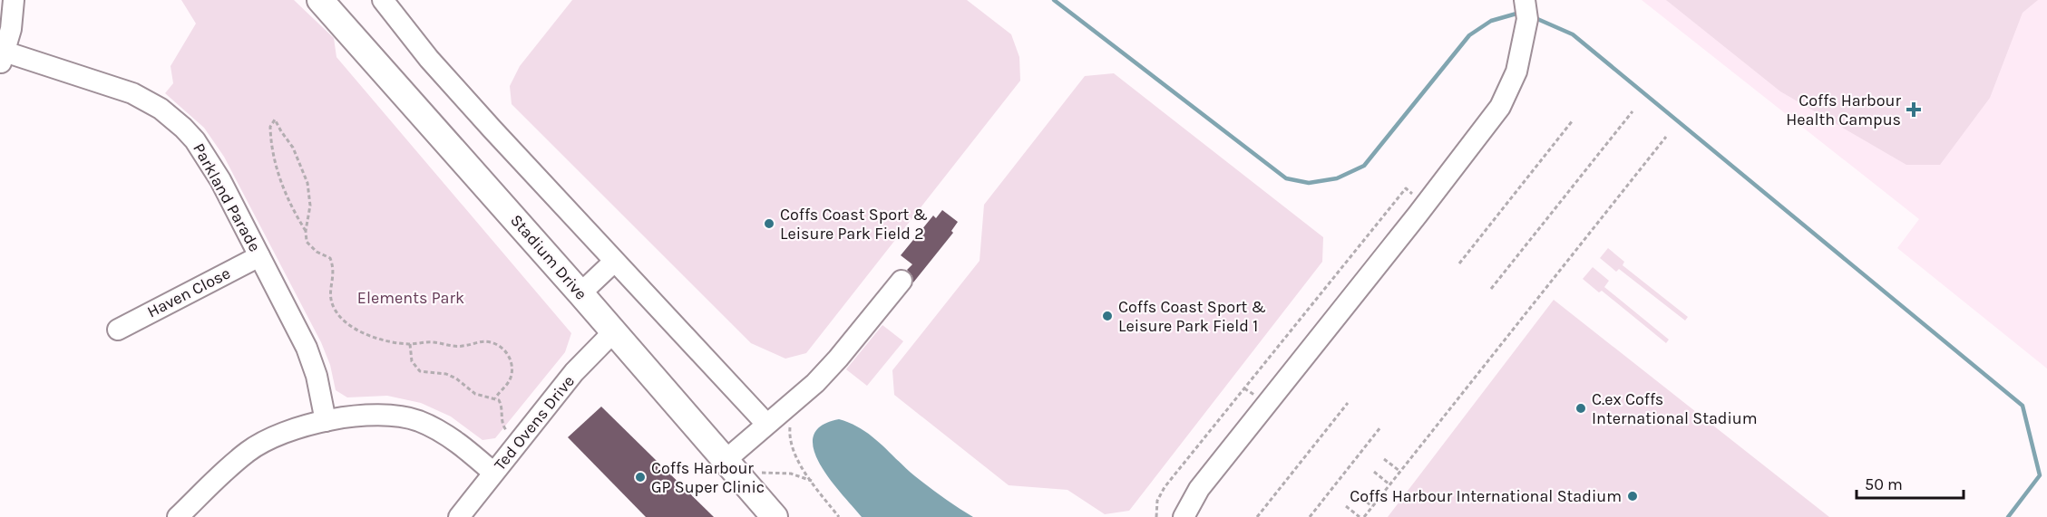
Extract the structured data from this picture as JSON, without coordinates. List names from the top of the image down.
{
  "streets": {
    "main road": ["Stadium Drive"],
    "street": ["Parkland Parade", "Haven Close", "Ted Ovens Drive"]
  },
  "crossings": [
    ["Parkland Parade", "Haven Close"],
    ["Stadium Drive", "Ted Ovens Drive"]
  ],
  "parks": ["Elements Park"],
  "places": {
    "health": ["Coffs Harbour Health Campus"],
    "other": [
      "Coffs Coast Sport & Leisure Park Field 2",
      "Coffs Coast Sport & Leisure Park Field 1",
      "C.ex Coffs International Stadium",
      "Coffs Harbour GP Super Clinic",
      "Coffs Harbour International Stadium"
    ]
  },
  "scale_bar": "50 m"
}
